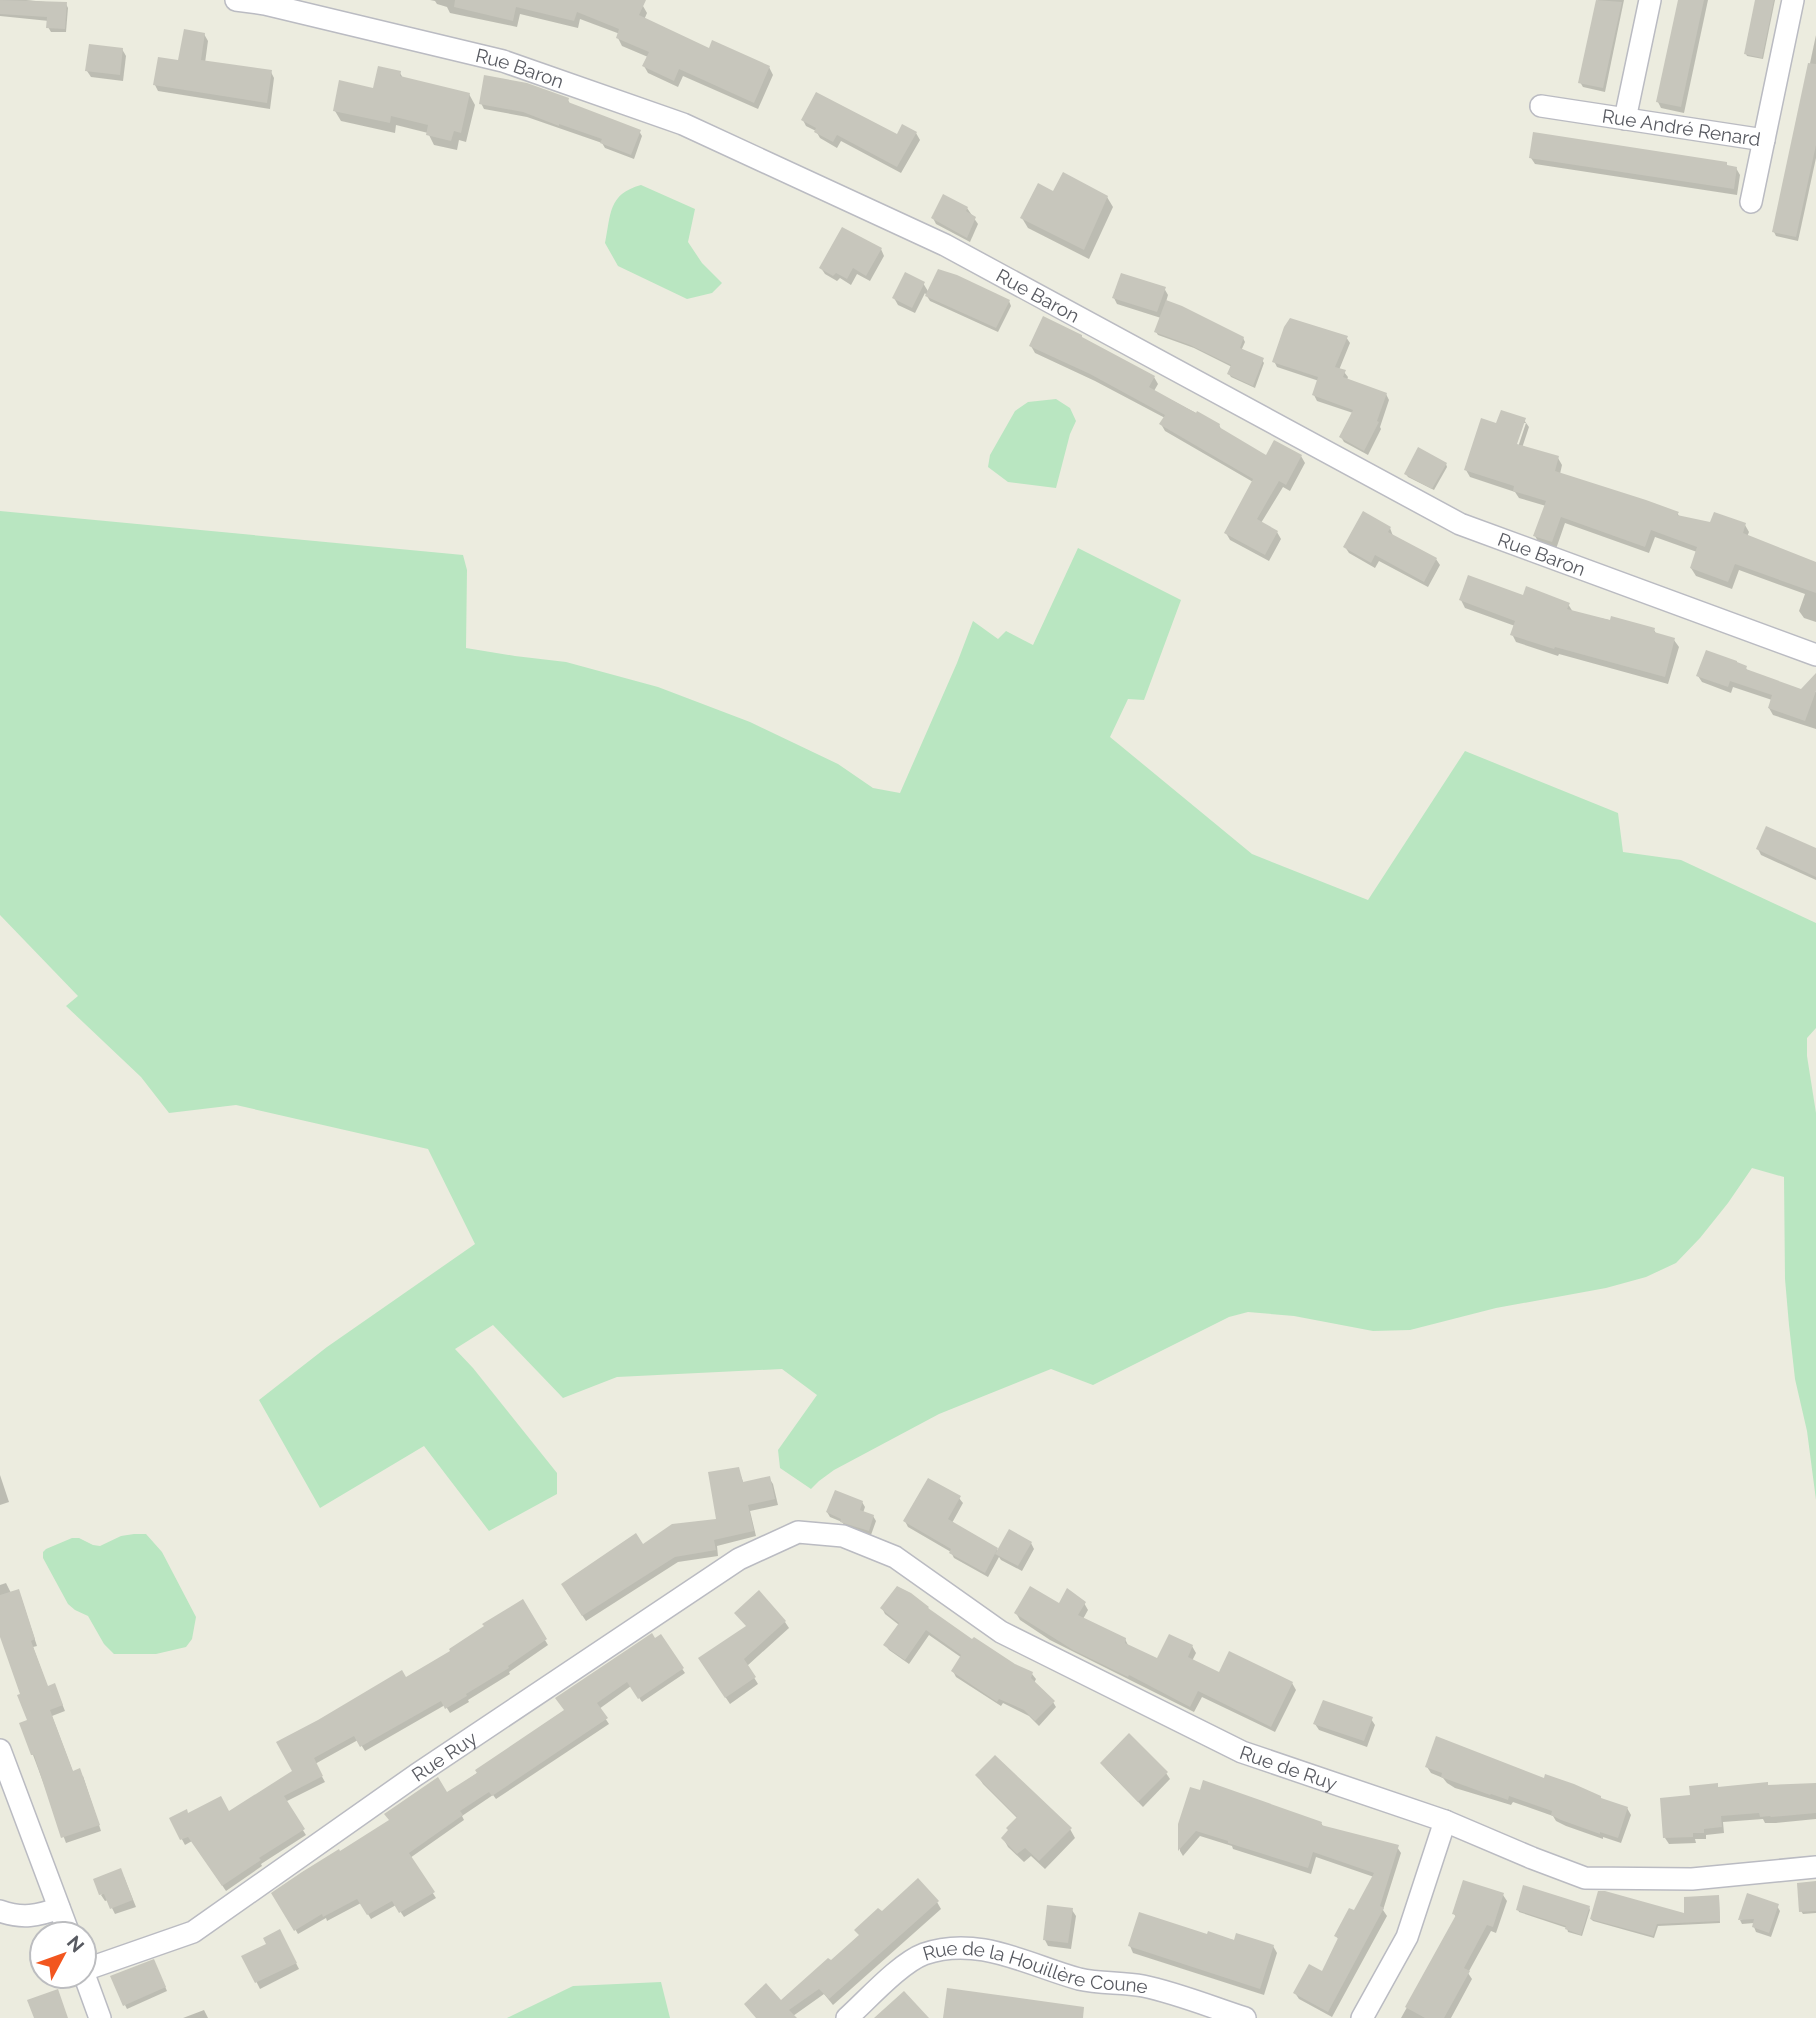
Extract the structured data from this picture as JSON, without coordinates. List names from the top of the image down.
{
  "streets": {
    "street": [
      "Rue Baron",
      "Rue André Renard",
      "Rue Ruy",
      "Rue de Ruy",
      "Rue de la Houillère Coune"
    ]
  },
  "crossings": [
    ["Rue Ruy", "Rue de Ruy"]
  ],
  "north": "top right"
}
